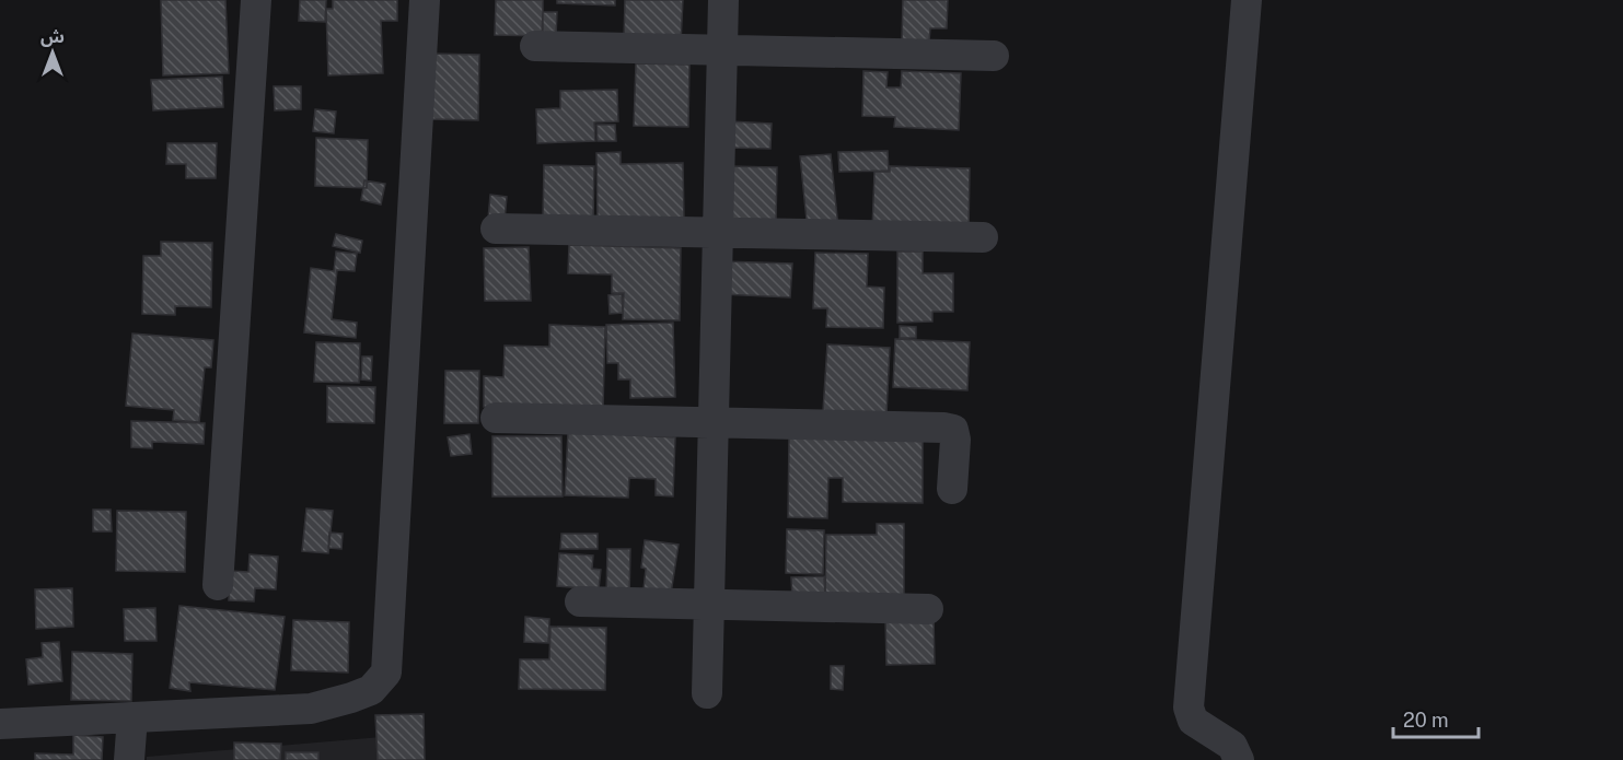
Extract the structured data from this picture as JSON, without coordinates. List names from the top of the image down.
{
  "scale_bar": "20 m",
  "north": "top"
}
